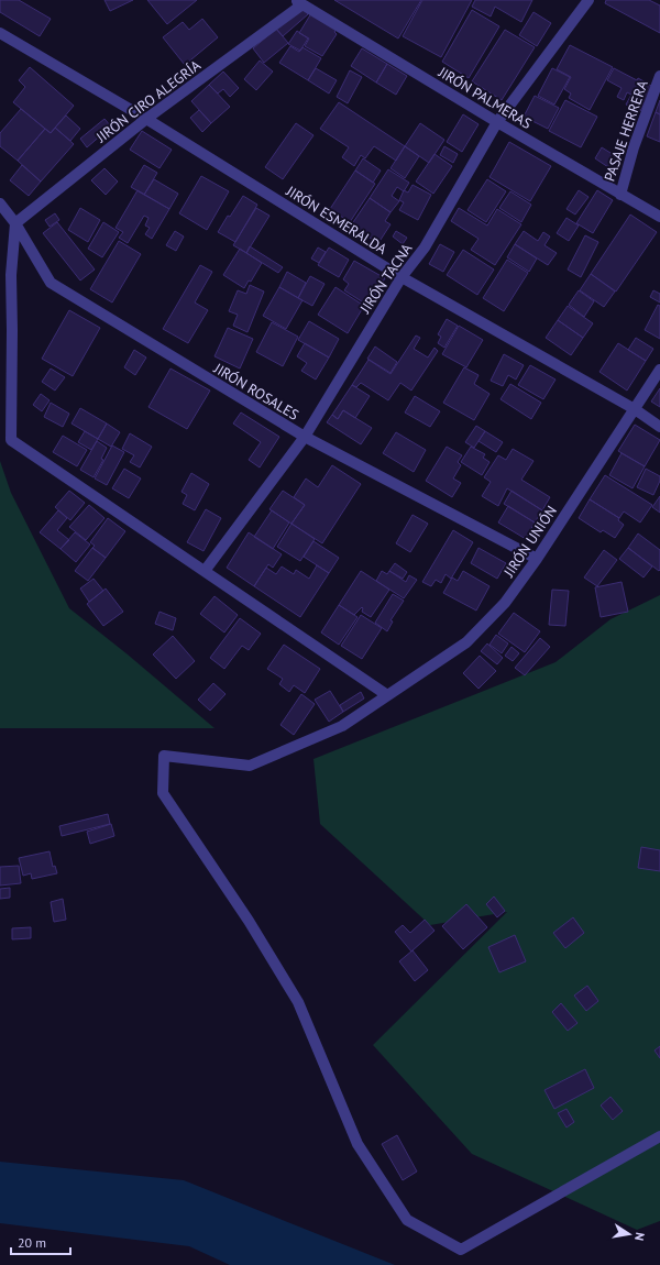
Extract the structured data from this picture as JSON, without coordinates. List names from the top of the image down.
{
  "streets": {
    "street": [
      "JIRÓN PALMERAS",
      "JIRÓN CIRO ALEGRÍA",
      "PASAJE HERRERA",
      "JIRÓN ESMERALDA",
      "JIRÓN TACNA",
      "JIRÓN ROSALES",
      "JIRÓN UNIÓN"
    ]
  },
  "crossings": [
    ["JIRÓN PALMERAS", "JIRÓN CIRO ALEGRÍA"],
    ["JIRÓN PALMERAS", "PASAJE HERRERA"],
    ["JIRÓN PALMERAS", "JIRÓN TACNA"],
    ["JIRÓN CIRO ALEGRÍA", "JIRÓN ESMERALDA"],
    ["JIRÓN CIRO ALEGRÍA", "JIRÓN ROSALES"],
    ["JIRÓN ESMERALDA", "JIRÓN TACNA"],
    ["JIRÓN ESMERALDA", "JIRÓN UNIÓN"],
    ["JIRÓN TACNA", "JIRÓN ROSALES"],
    ["JIRÓN ROSALES", "JIRÓN UNIÓN"]
  ],
  "scale_bar": "20 m",
  "north": "right"
}
